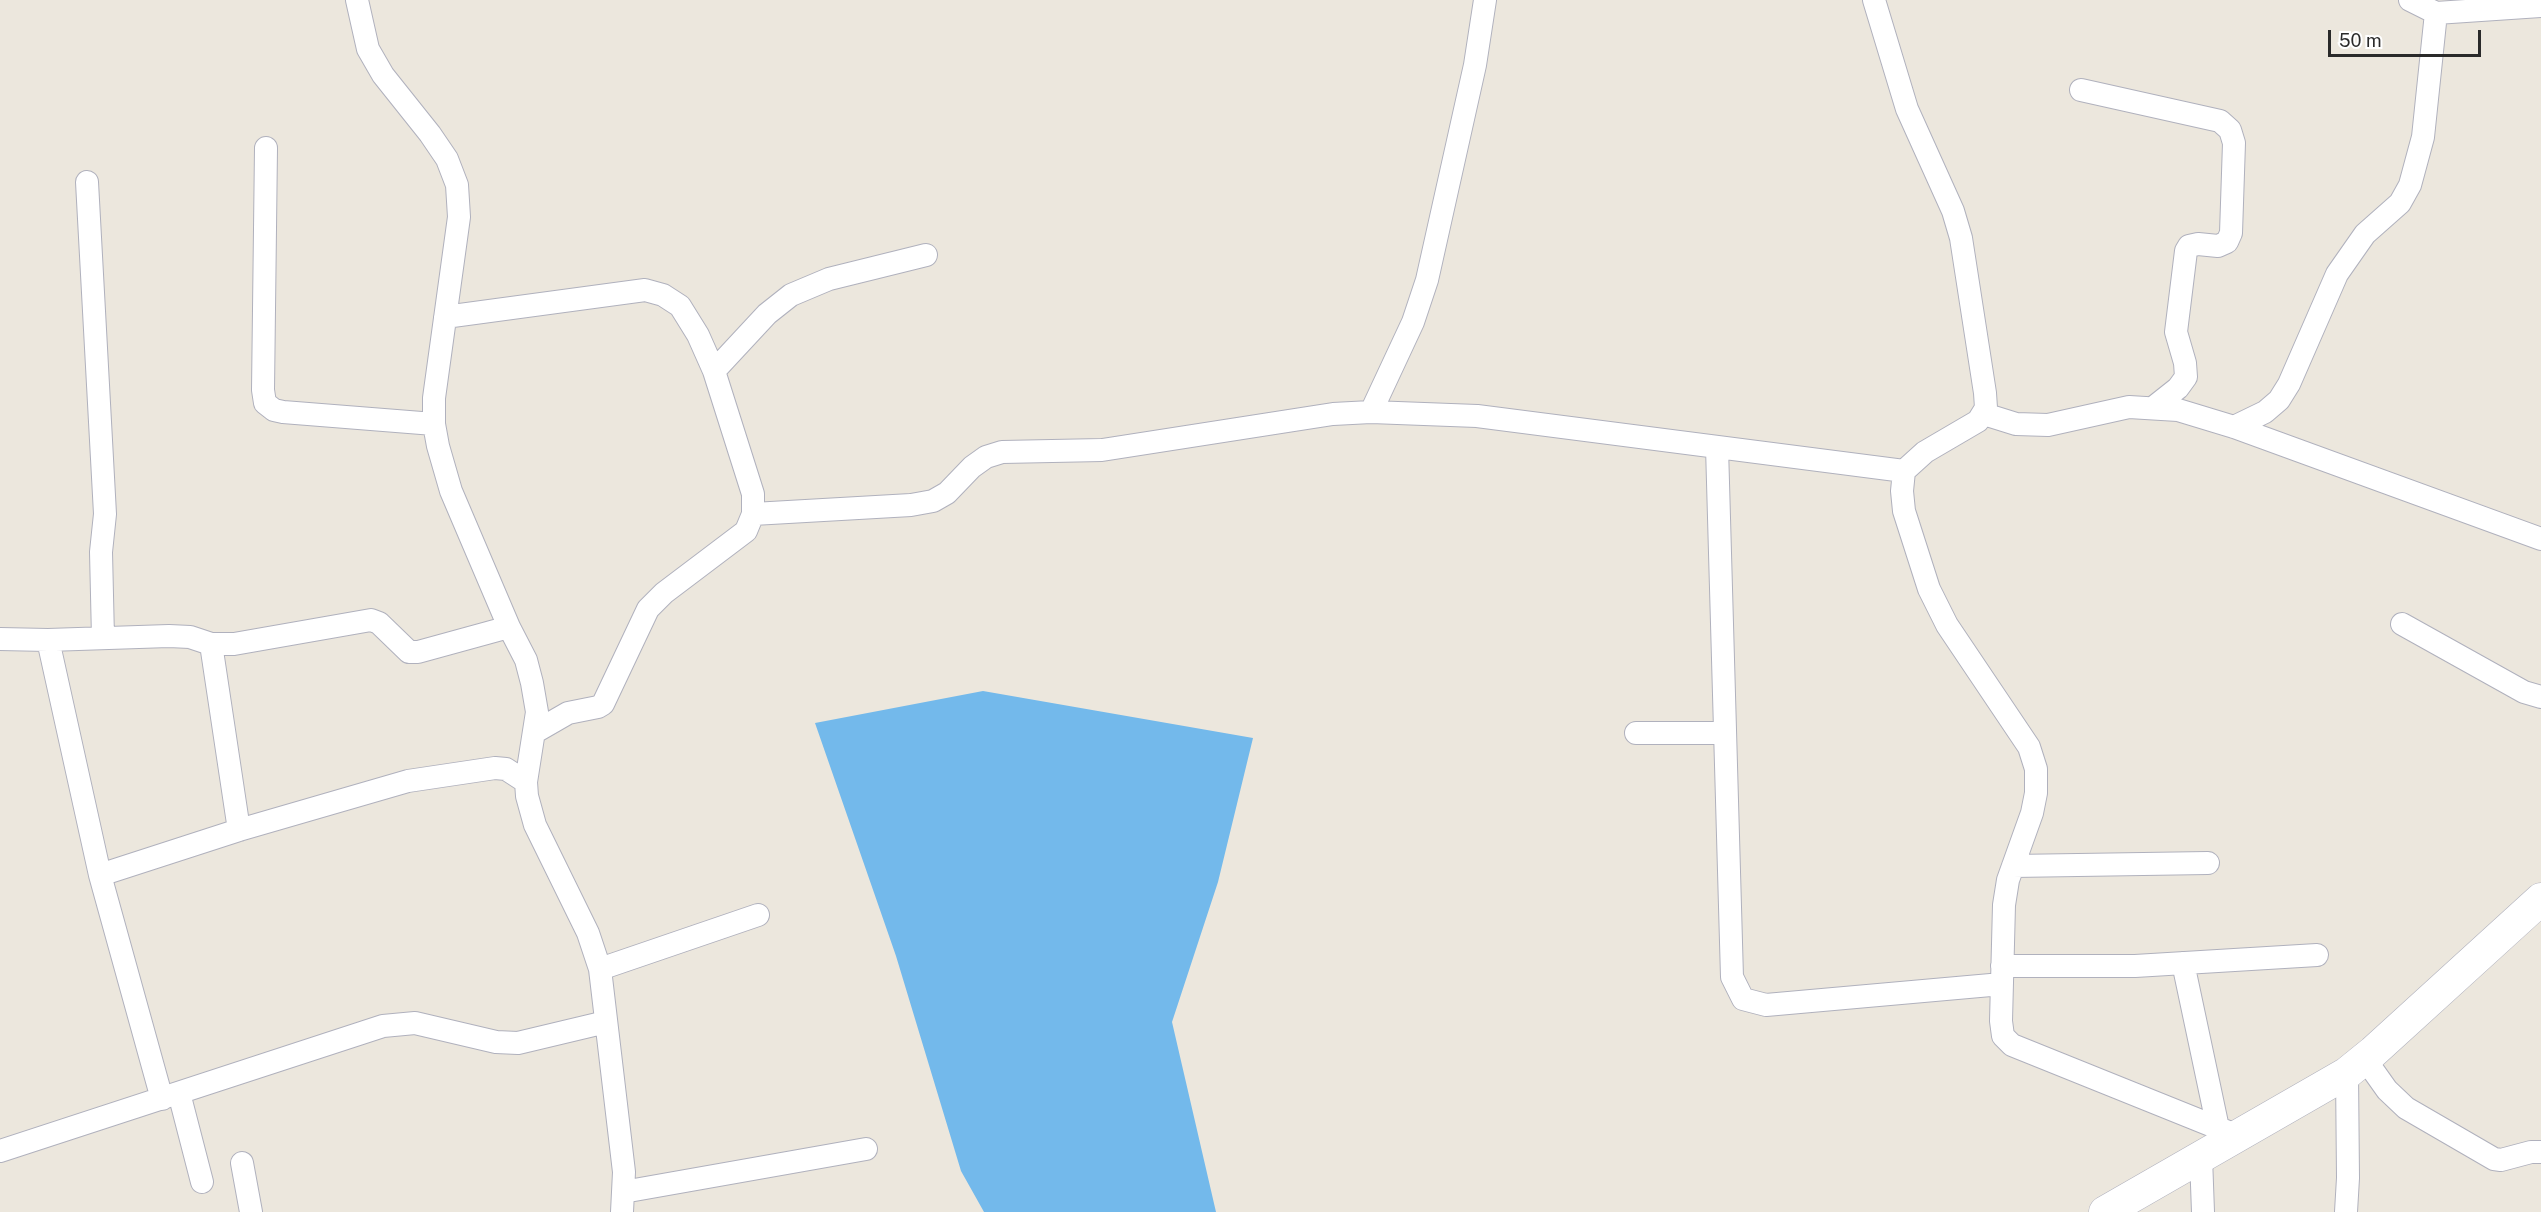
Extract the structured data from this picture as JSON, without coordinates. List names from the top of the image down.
{
  "scale_bar": "50 m"
}
